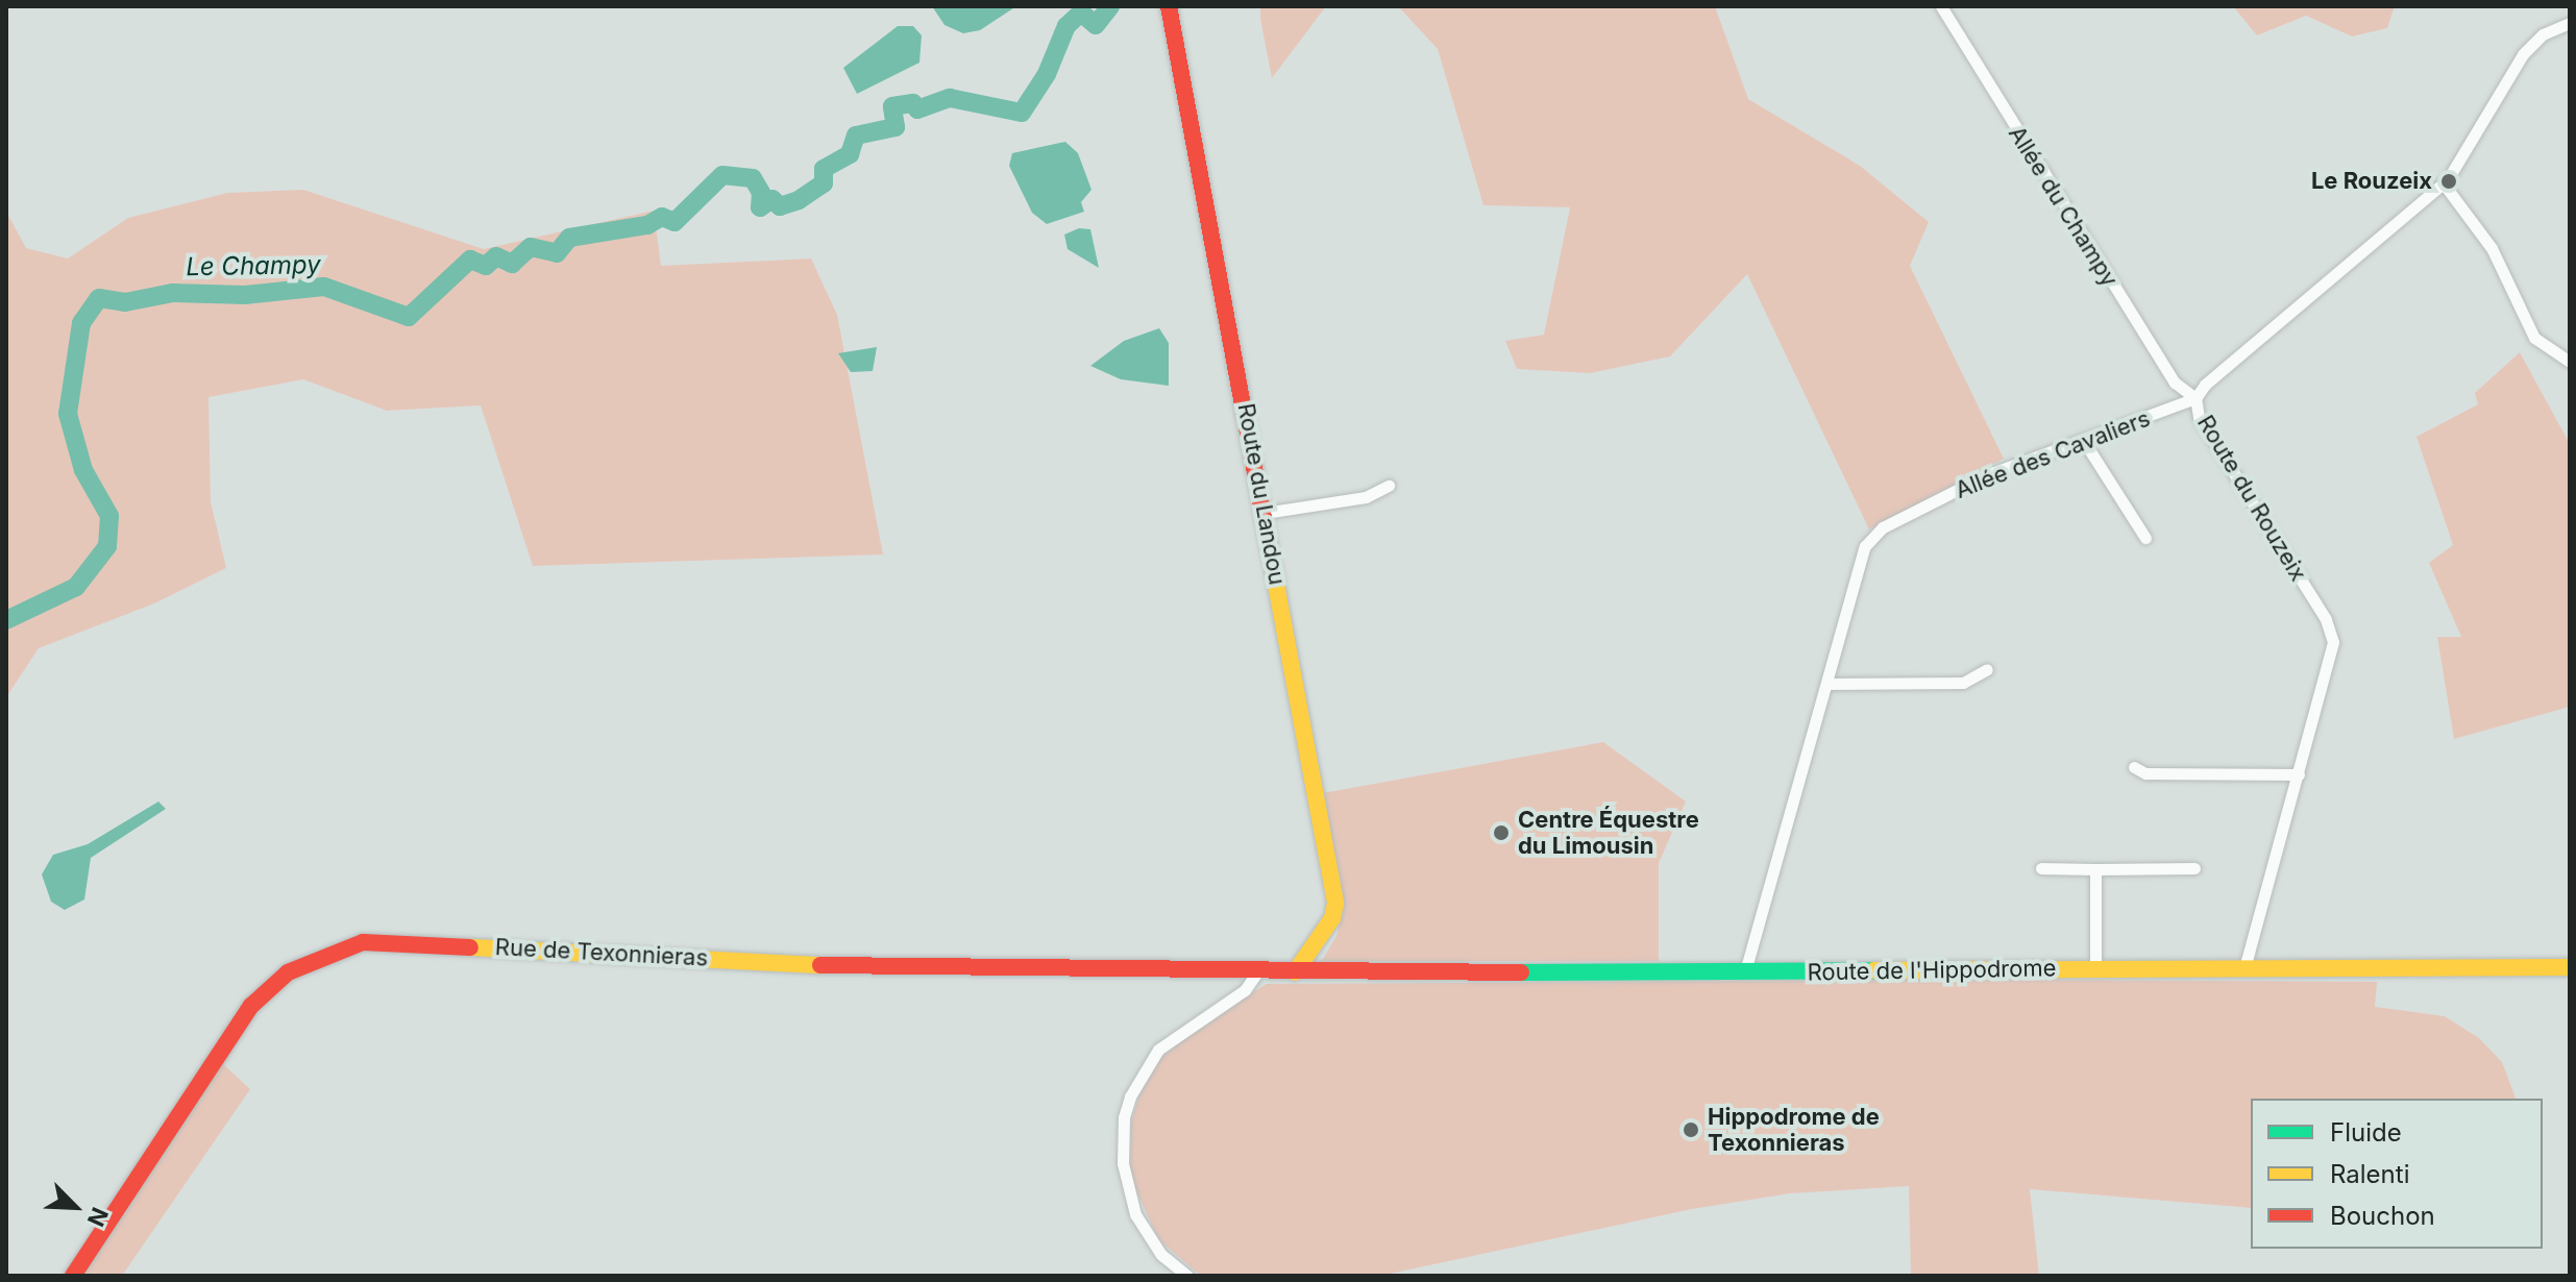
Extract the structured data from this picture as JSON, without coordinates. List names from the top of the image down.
{
  "streets": {
    "main road": ["Route du Landou", "Rue de Texonnieras", "Route de l'Hippodrome"],
    "street": ["Allée du Champy", "Allée des Cavaliers", "Route du Rouzeix"]
  },
  "crossings": [
    ["Allée du Champy", "Allée des Cavaliers"],
    ["Allée du Champy", "Route du Rouzeix"],
    ["Allée des Cavaliers", "Route du Rouzeix"],
    ["Allée des Cavaliers", "Route de l'Hippodrome"],
    ["Route du Landou", "Rue de Texonnieras"],
    ["Route du Landou", "Route de l'Hippodrome"],
    ["Route du Rouzeix", "Route de l'Hippodrome"],
    ["Rue de Texonnieras", "Route de l'Hippodrome"]
  ],
  "water": ["Le Champy"],
  "places": ["Le Rouzeix", "Centre Équestre du Limousin", "Hippodrome de Texonnieras"],
  "legend": ["Fluide", "Ralenti", "Bouchon"],
  "north": "bottom right"
}
